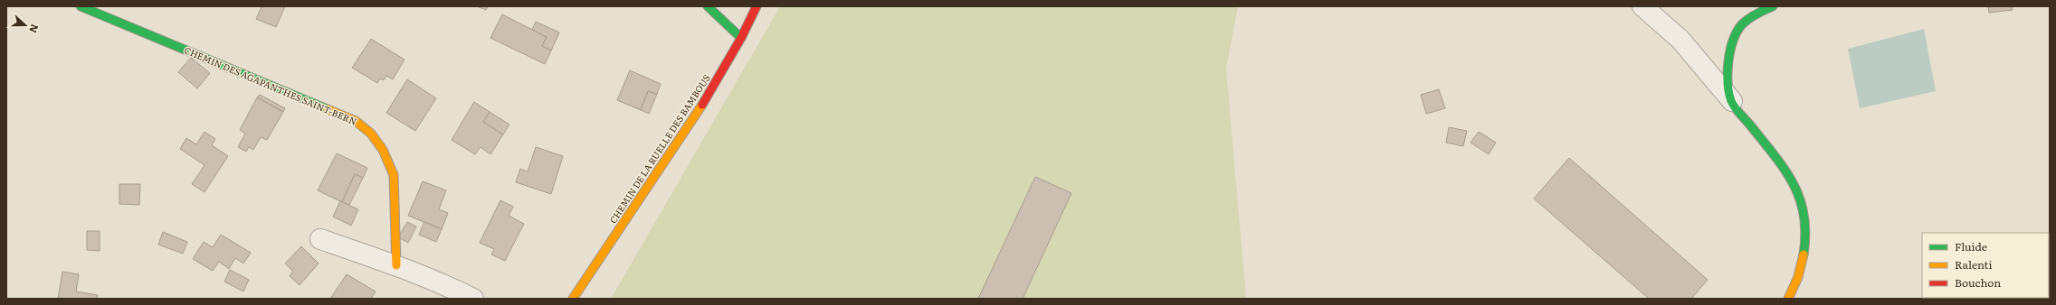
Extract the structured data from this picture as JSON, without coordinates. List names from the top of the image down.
{
  "streets": {
    "street": ["CHEMIN DES AGAPANTHES SAINT-BERN", "CHEMIN DE LA RUELLE DES BAMBOUS"]
  },
  "legend": ["Fluide", "Ralenti", "Bouchon"],
  "north": "right"
}
